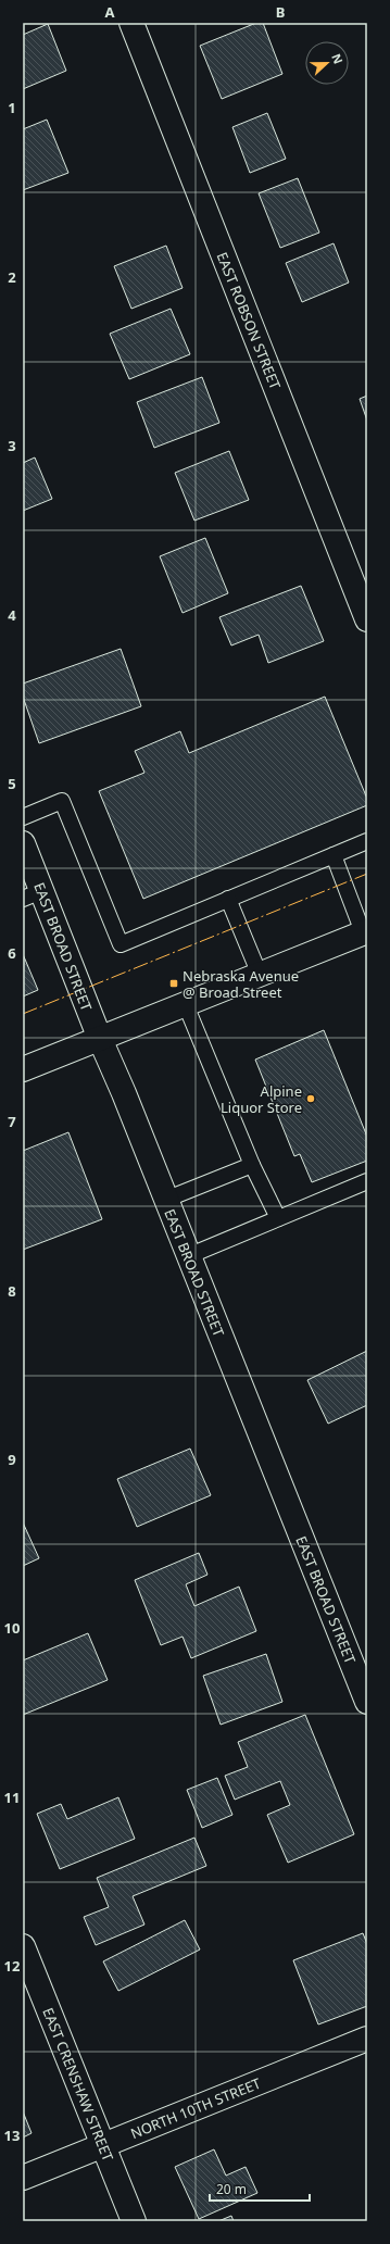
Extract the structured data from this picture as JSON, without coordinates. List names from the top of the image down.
{
  "streets": {
    "street": [
      "EAST ROBSON STREET",
      "EAST BROAD STREET",
      "EAST CRENSHAW STREET",
      "NORTH 10TH STREET"
    ]
  },
  "crossings": [
    ["EAST CRENSHAW STREET", "NORTH 10TH STREET"]
  ],
  "places": {
    "transit": ["Nebraska Avenue @ Broad Street"],
    "other": ["Alpine Liquor Store"]
  },
  "scale_bar": "20 m",
  "north": "right",
  "grid": {
    "columns": ["A", "B"],
    "rows": [
      "1",
      "2",
      "3",
      "4",
      "5",
      "6",
      "7",
      "8",
      "9",
      "10",
      "11",
      "12",
      "13"
    ]
  }
}
